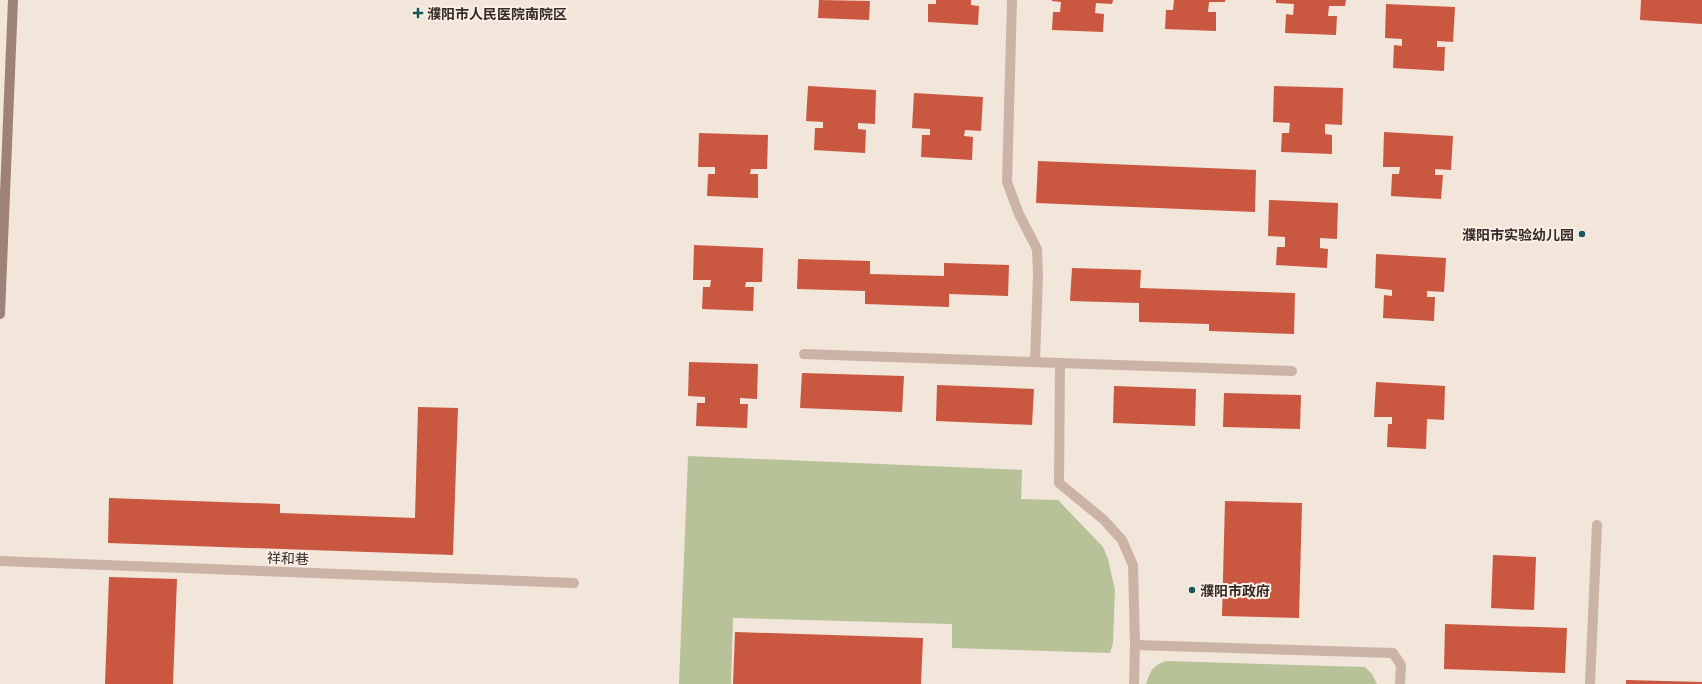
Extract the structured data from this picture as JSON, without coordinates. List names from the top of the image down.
{
  "streets": {
    "lane": ["祥和巷"]
  },
  "places": {
    "health": ["濮阳市人民医院南院区"],
    "other": ["濮阳市实验幼儿园", "濮阳市政府"]
  }
}
